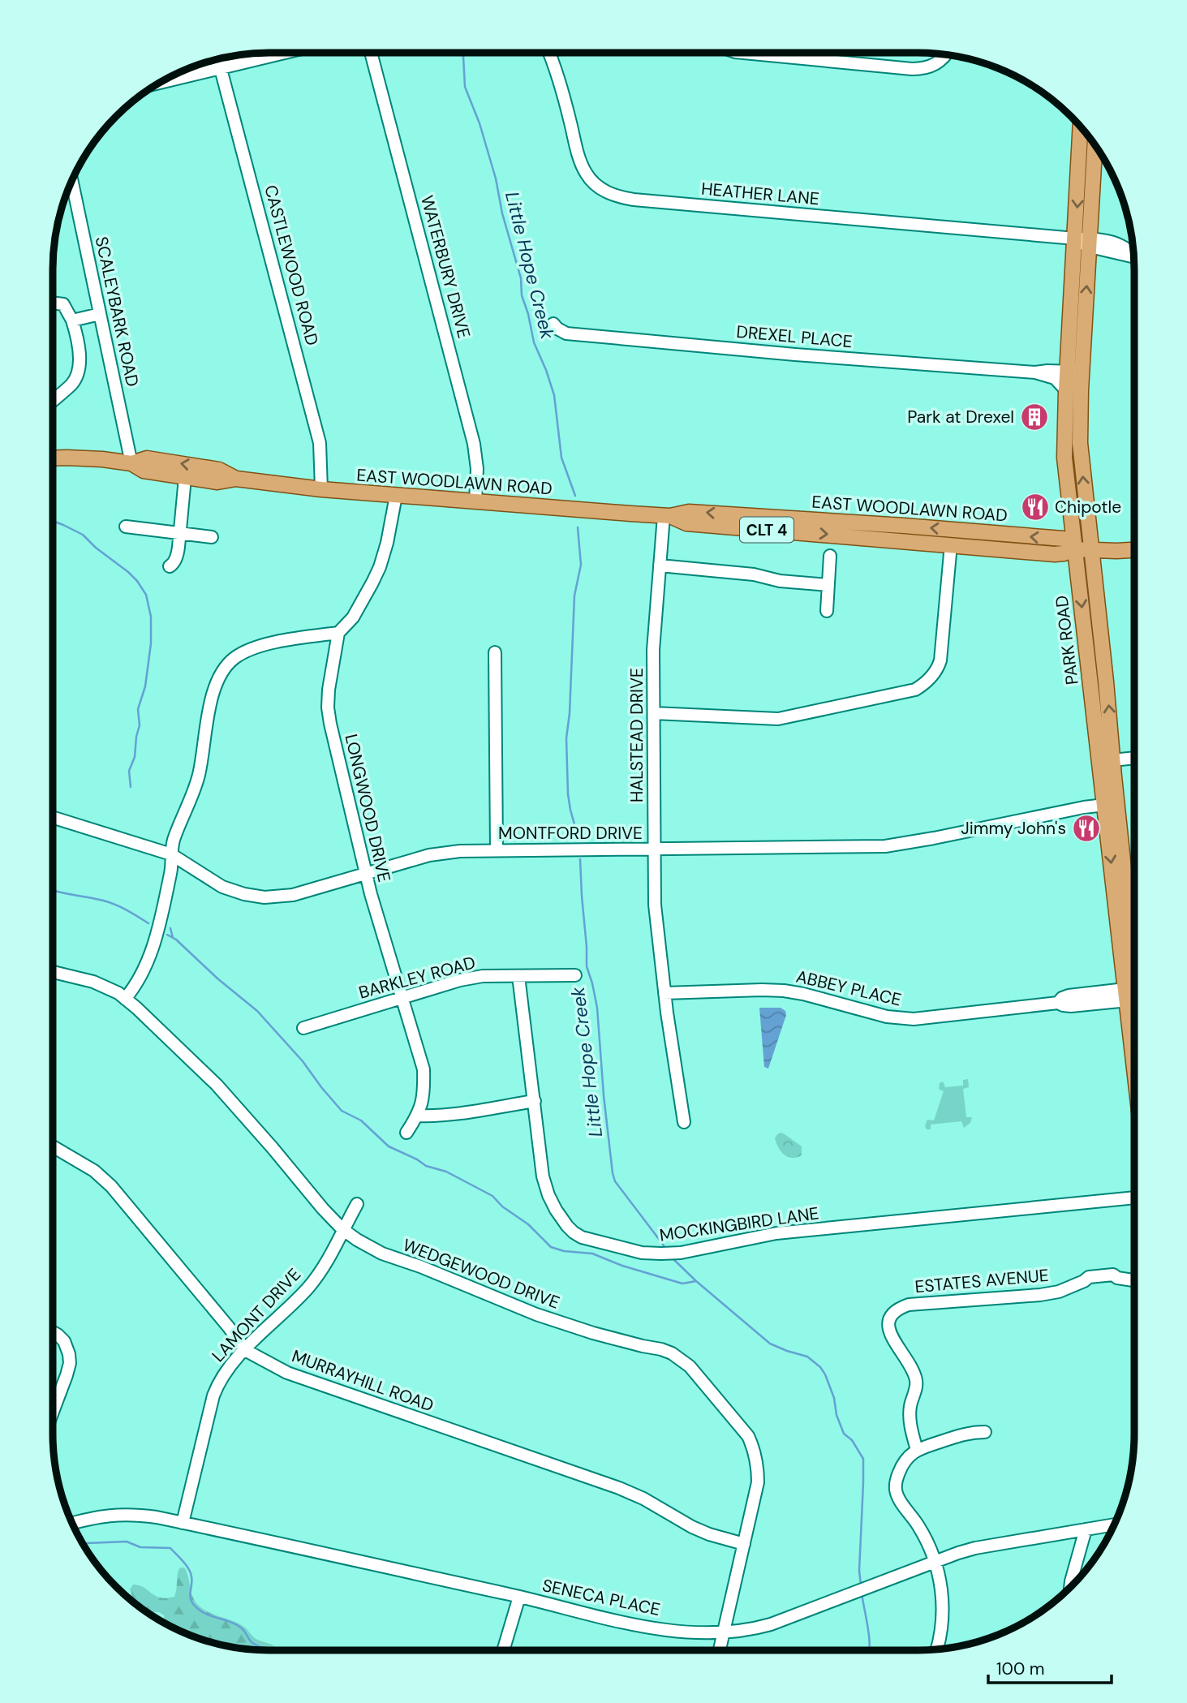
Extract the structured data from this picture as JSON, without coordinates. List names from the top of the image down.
{
  "streets": {
    "main road": ["EAST WOODLAWN ROAD", "CLT 4", "PARK ROAD"],
    "street": [
      "HEATHER LANE",
      "CASTLEWOOD ROAD",
      "WATERBURY DRIVE",
      "SCALEYBARK ROAD",
      "DREXEL PLACE",
      "HALSTEAD DRIVE",
      "LONGWOOD DRIVE",
      "MONTFORD DRIVE",
      "BARKLEY ROAD",
      "ABBEY PLACE",
      "MOCKINGBIRD LANE",
      "WEDGEWOOD DRIVE",
      "ESTATES AVENUE",
      "LAMONT DRIVE",
      "MURRAYHILL ROAD",
      "SENECA PLACE"
    ]
  },
  "crossings": [
    ["HEATHER LANE", "PARK ROAD"],
    ["CASTLEWOOD ROAD", "EAST WOODLAWN ROAD"],
    ["WATERBURY DRIVE", "EAST WOODLAWN ROAD"],
    ["SCALEYBARK ROAD", "EAST WOODLAWN ROAD"],
    ["DREXEL PLACE", "PARK ROAD"],
    ["EAST WOODLAWN ROAD", "PARK ROAD"],
    ["EAST WOODLAWN ROAD", "HALSTEAD DRIVE"],
    ["EAST WOODLAWN ROAD", "LONGWOOD DRIVE"],
    ["PARK ROAD", "MONTFORD DRIVE"],
    ["PARK ROAD", "ABBEY PLACE"],
    ["HALSTEAD DRIVE", "MONTFORD DRIVE"],
    ["HALSTEAD DRIVE", "ABBEY PLACE"],
    ["LONGWOOD DRIVE", "MONTFORD DRIVE"],
    ["LONGWOOD DRIVE", "BARKLEY ROAD"],
    ["BARKLEY ROAD", "MOCKINGBIRD LANE"],
    ["WEDGEWOOD DRIVE", "LAMONT DRIVE"],
    ["WEDGEWOOD DRIVE", "MURRAYHILL ROAD"],
    ["WEDGEWOOD DRIVE", "SENECA PLACE"],
    ["LAMONT DRIVE", "MURRAYHILL ROAD"],
    ["LAMONT DRIVE", "SENECA PLACE"]
  ],
  "water": ["Little Hope Creek"],
  "places": {
    "building": ["Park at Drexel"],
    "restaurant": ["Chipotle", "Jimmy John's"]
  },
  "scale_bar": "100 m"
}
